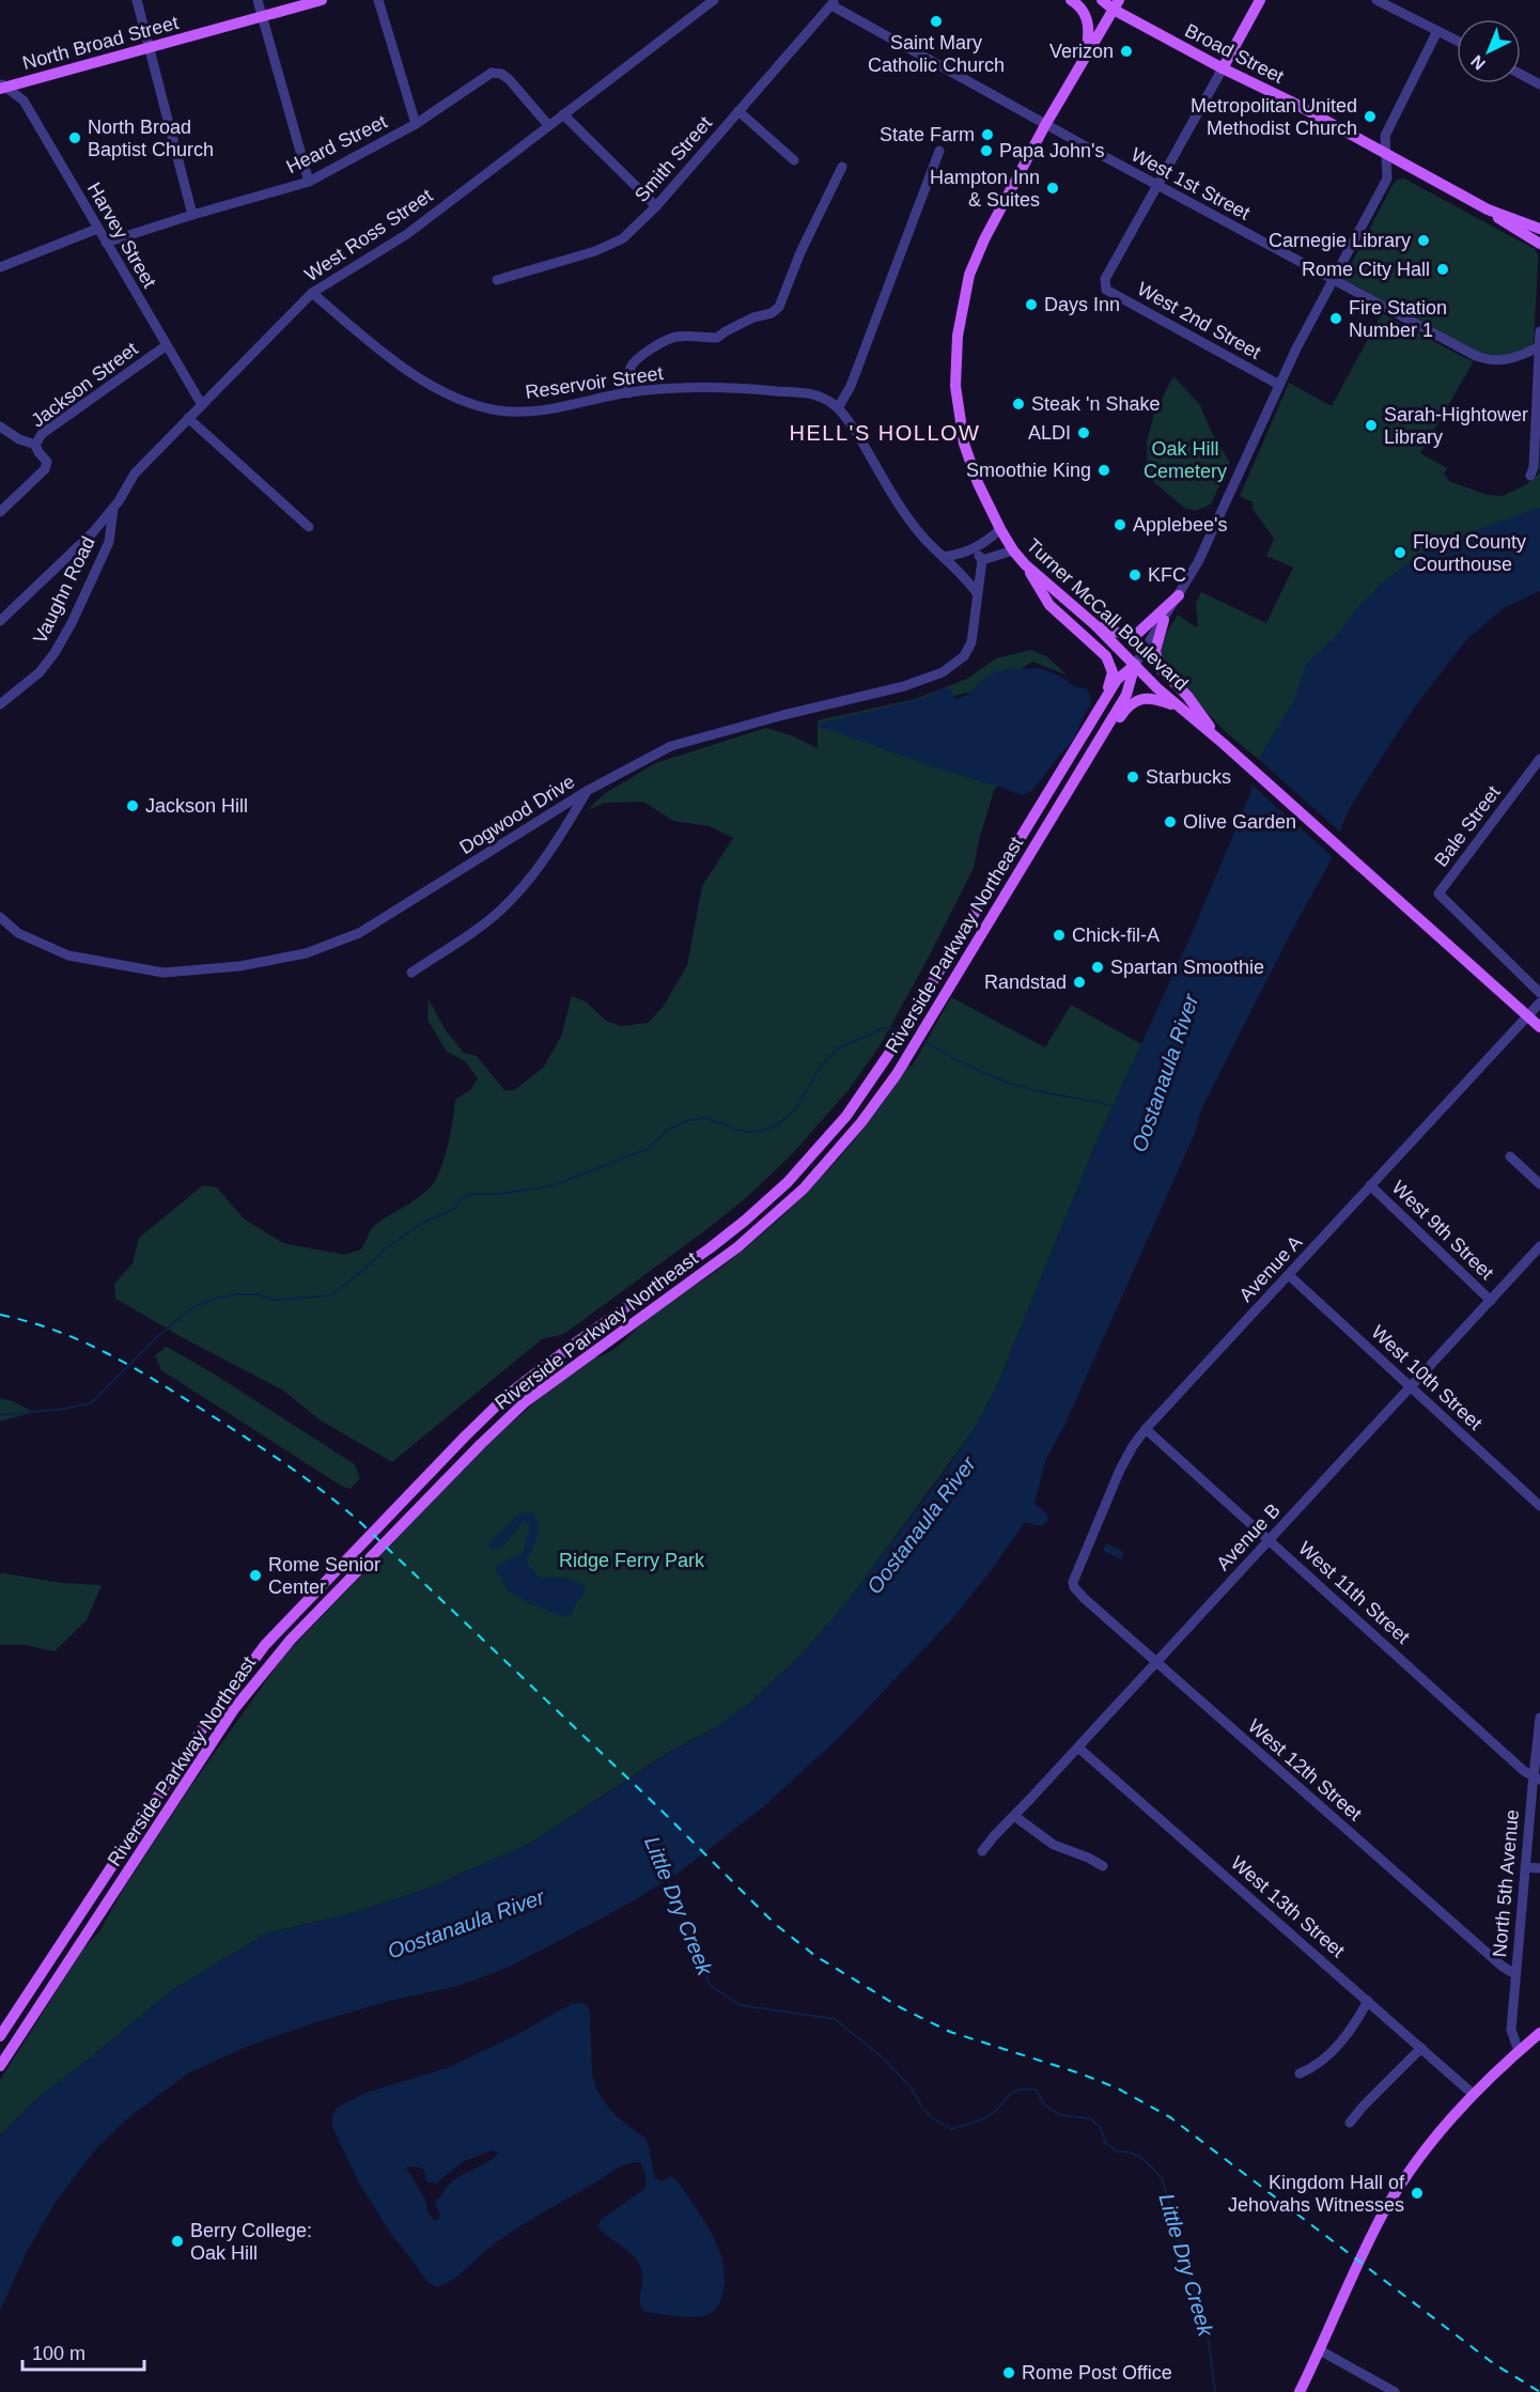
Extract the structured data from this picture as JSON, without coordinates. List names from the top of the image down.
{
  "streets": {
    "main road": [
      "North Broad Street",
      "Broad Street",
      "Turner McCall Boulevard",
      "Riverside Parkway Northeast"
    ],
    "street": [
      "Heard Street",
      "Smith Street",
      "West 1st Street",
      "Harvey Street",
      "West Ross Street",
      "West 2nd Street",
      "Reservoir Street",
      "Jackson Street",
      "Vaughn Road",
      "Dogwood Drive",
      "Bale Street",
      "West 9th Street",
      "Avenue A",
      "West 10th Street",
      "Avenue B",
      "West 11th Street",
      "West 12th Street",
      "North 5th Avenue",
      "West 13th Street"
    ]
  },
  "crossings": [
    ["North Broad Street", "Harvey Street"],
    ["Broad Street", "Turner McCall Boulevard"],
    ["Broad Street", "Riverside Parkway Northeast"],
    ["Heard Street", "Harvey Street"],
    ["Heard Street", "West Ross Street"],
    ["Smith Street", "West 1st Street"],
    ["West 1st Street", "West 2nd Street"],
    ["West 1st Street", "Turner McCall Boulevard"],
    ["West 1st Street", "Riverside Parkway Northeast"],
    ["Harvey Street", "West Ross Street"],
    ["Harvey Street", "Jackson Street"],
    ["West Ross Street", "Reservoir Street"],
    ["West Ross Street", "Vaughn Road"],
    ["West 2nd Street", "Riverside Parkway Northeast"],
    ["Reservoir Street", "Dogwood Drive"],
    ["Turner McCall Boulevard", "Riverside Parkway Northeast"],
    ["Turner McCall Boulevard", "Avenue A"],
    ["West 9th Street", "Avenue A"],
    ["West 9th Street", "Avenue B"],
    ["Avenue A", "West 10th Street"],
    ["Avenue A", "West 11th Street"],
    ["Avenue A", "West 12th Street"],
    ["West 10th Street", "Avenue B"],
    ["Avenue B", "West 11th Street"],
    ["Avenue B", "West 12th Street"],
    ["Avenue B", "West 13th Street"],
    ["West 11th Street", "North 5th Avenue"],
    ["West 12th Street", "North 5th Avenue"]
  ],
  "districts": ["HELL'S HOLLOW"],
  "water": ["Oostanaula River", "Little Dry Creek"],
  "parks": ["Oak Hill Cemetery", "Ridge Ferry Park"],
  "places": [
    "Saint Mary Catholic Church",
    "Verizon",
    "Metropolitan United Methodist Church",
    "State Farm",
    "North Broad Baptist Church",
    "Papa John's",
    "Hampton Inn & Suites",
    "Carnegie Library",
    "Rome City Hall",
    "Days Inn",
    "Fire Station Number 1",
    "Steak 'n Shake",
    "Sarah-Hightower Library",
    "ALDI",
    "Smoothie King",
    "Applebee's",
    "Floyd County Courthouse",
    "KFC",
    "Starbucks",
    "Jackson Hill",
    "Olive Garden",
    "Chick-fil-A",
    "Spartan Smoothie",
    "Randstad",
    "Rome Senior Center",
    "Kingdom Hall of Jehovahs Witnesses",
    "Berry College: Oak Hill",
    "Rome Post Office"
  ],
  "scale_bar": "100 m",
  "north": "bottom left"
}
